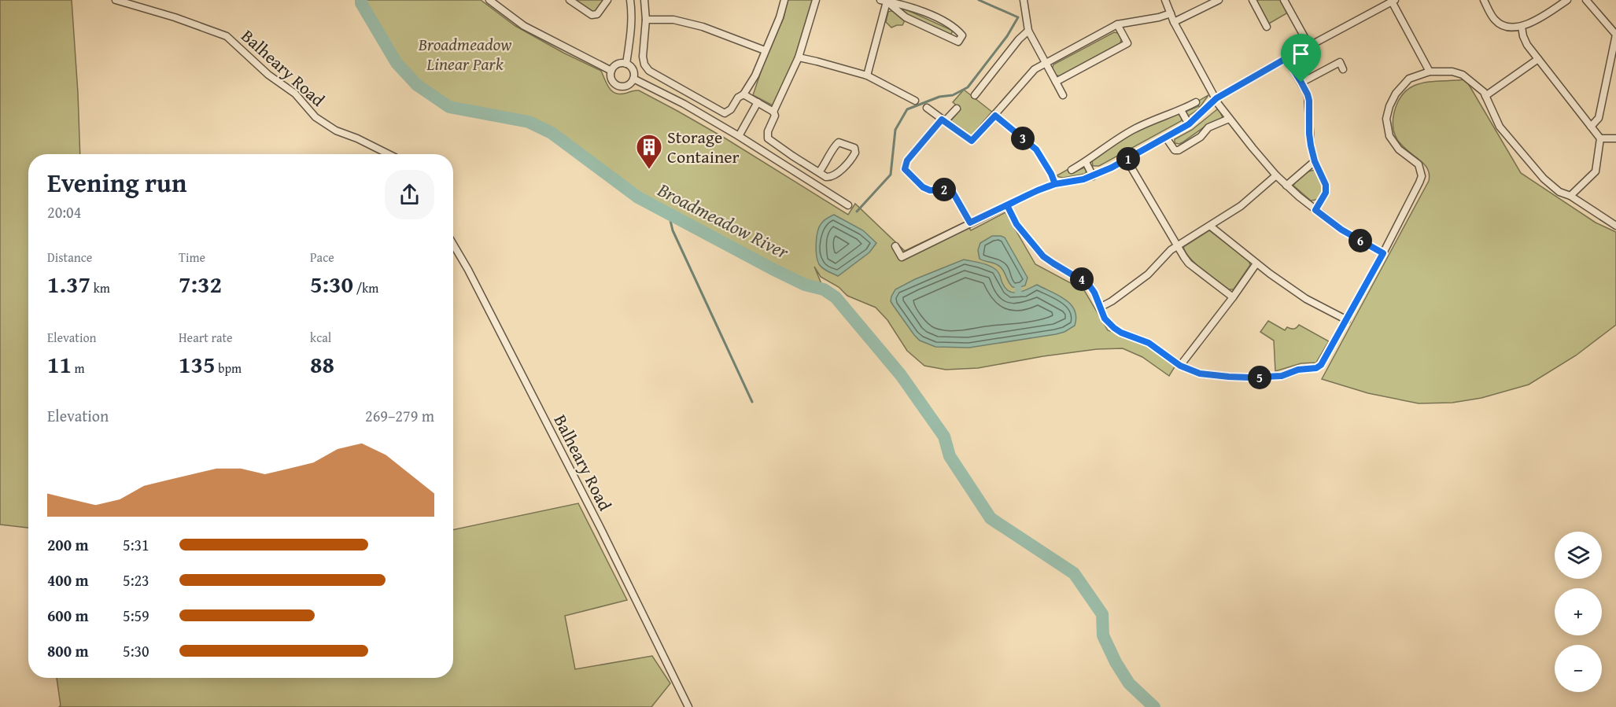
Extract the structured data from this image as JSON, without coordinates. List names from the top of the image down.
{
  "streets": {
    "street": ["Balheary Road"]
  },
  "water": ["Broadmeadow River"],
  "parks": ["Broadmeadow Linear Park"],
  "places": {
    "building": ["Storage Container"]
  },
  "page": {
    "pins": [
      "3",
      "1",
      "2",
      "6",
      "4",
      "5"
    ],
    "heading": ["Evening run", "20:04"],
    "stats": [
      ["Distance", "1.37 km"],
      ["Time", "7:32"],
      ["Pace", "5:30 /km"],
      ["Elevation", "11 m"],
      ["Heart rate", "135 bpm"],
      ["kcal", "88"]
    ],
    "chart": ["Elevation", "269–279 m"],
    "list": [
      {
        "name": "200 m",
        "note": "5:31"
      },
      {
        "name": "400 m",
        "note": "5:23"
      },
      {
        "name": "600 m",
        "note": "5:59"
      },
      {
        "name": "800 m",
        "note": "5:30"
      }
    ],
    "map_buttons": ["+", "−"]
  }
}
